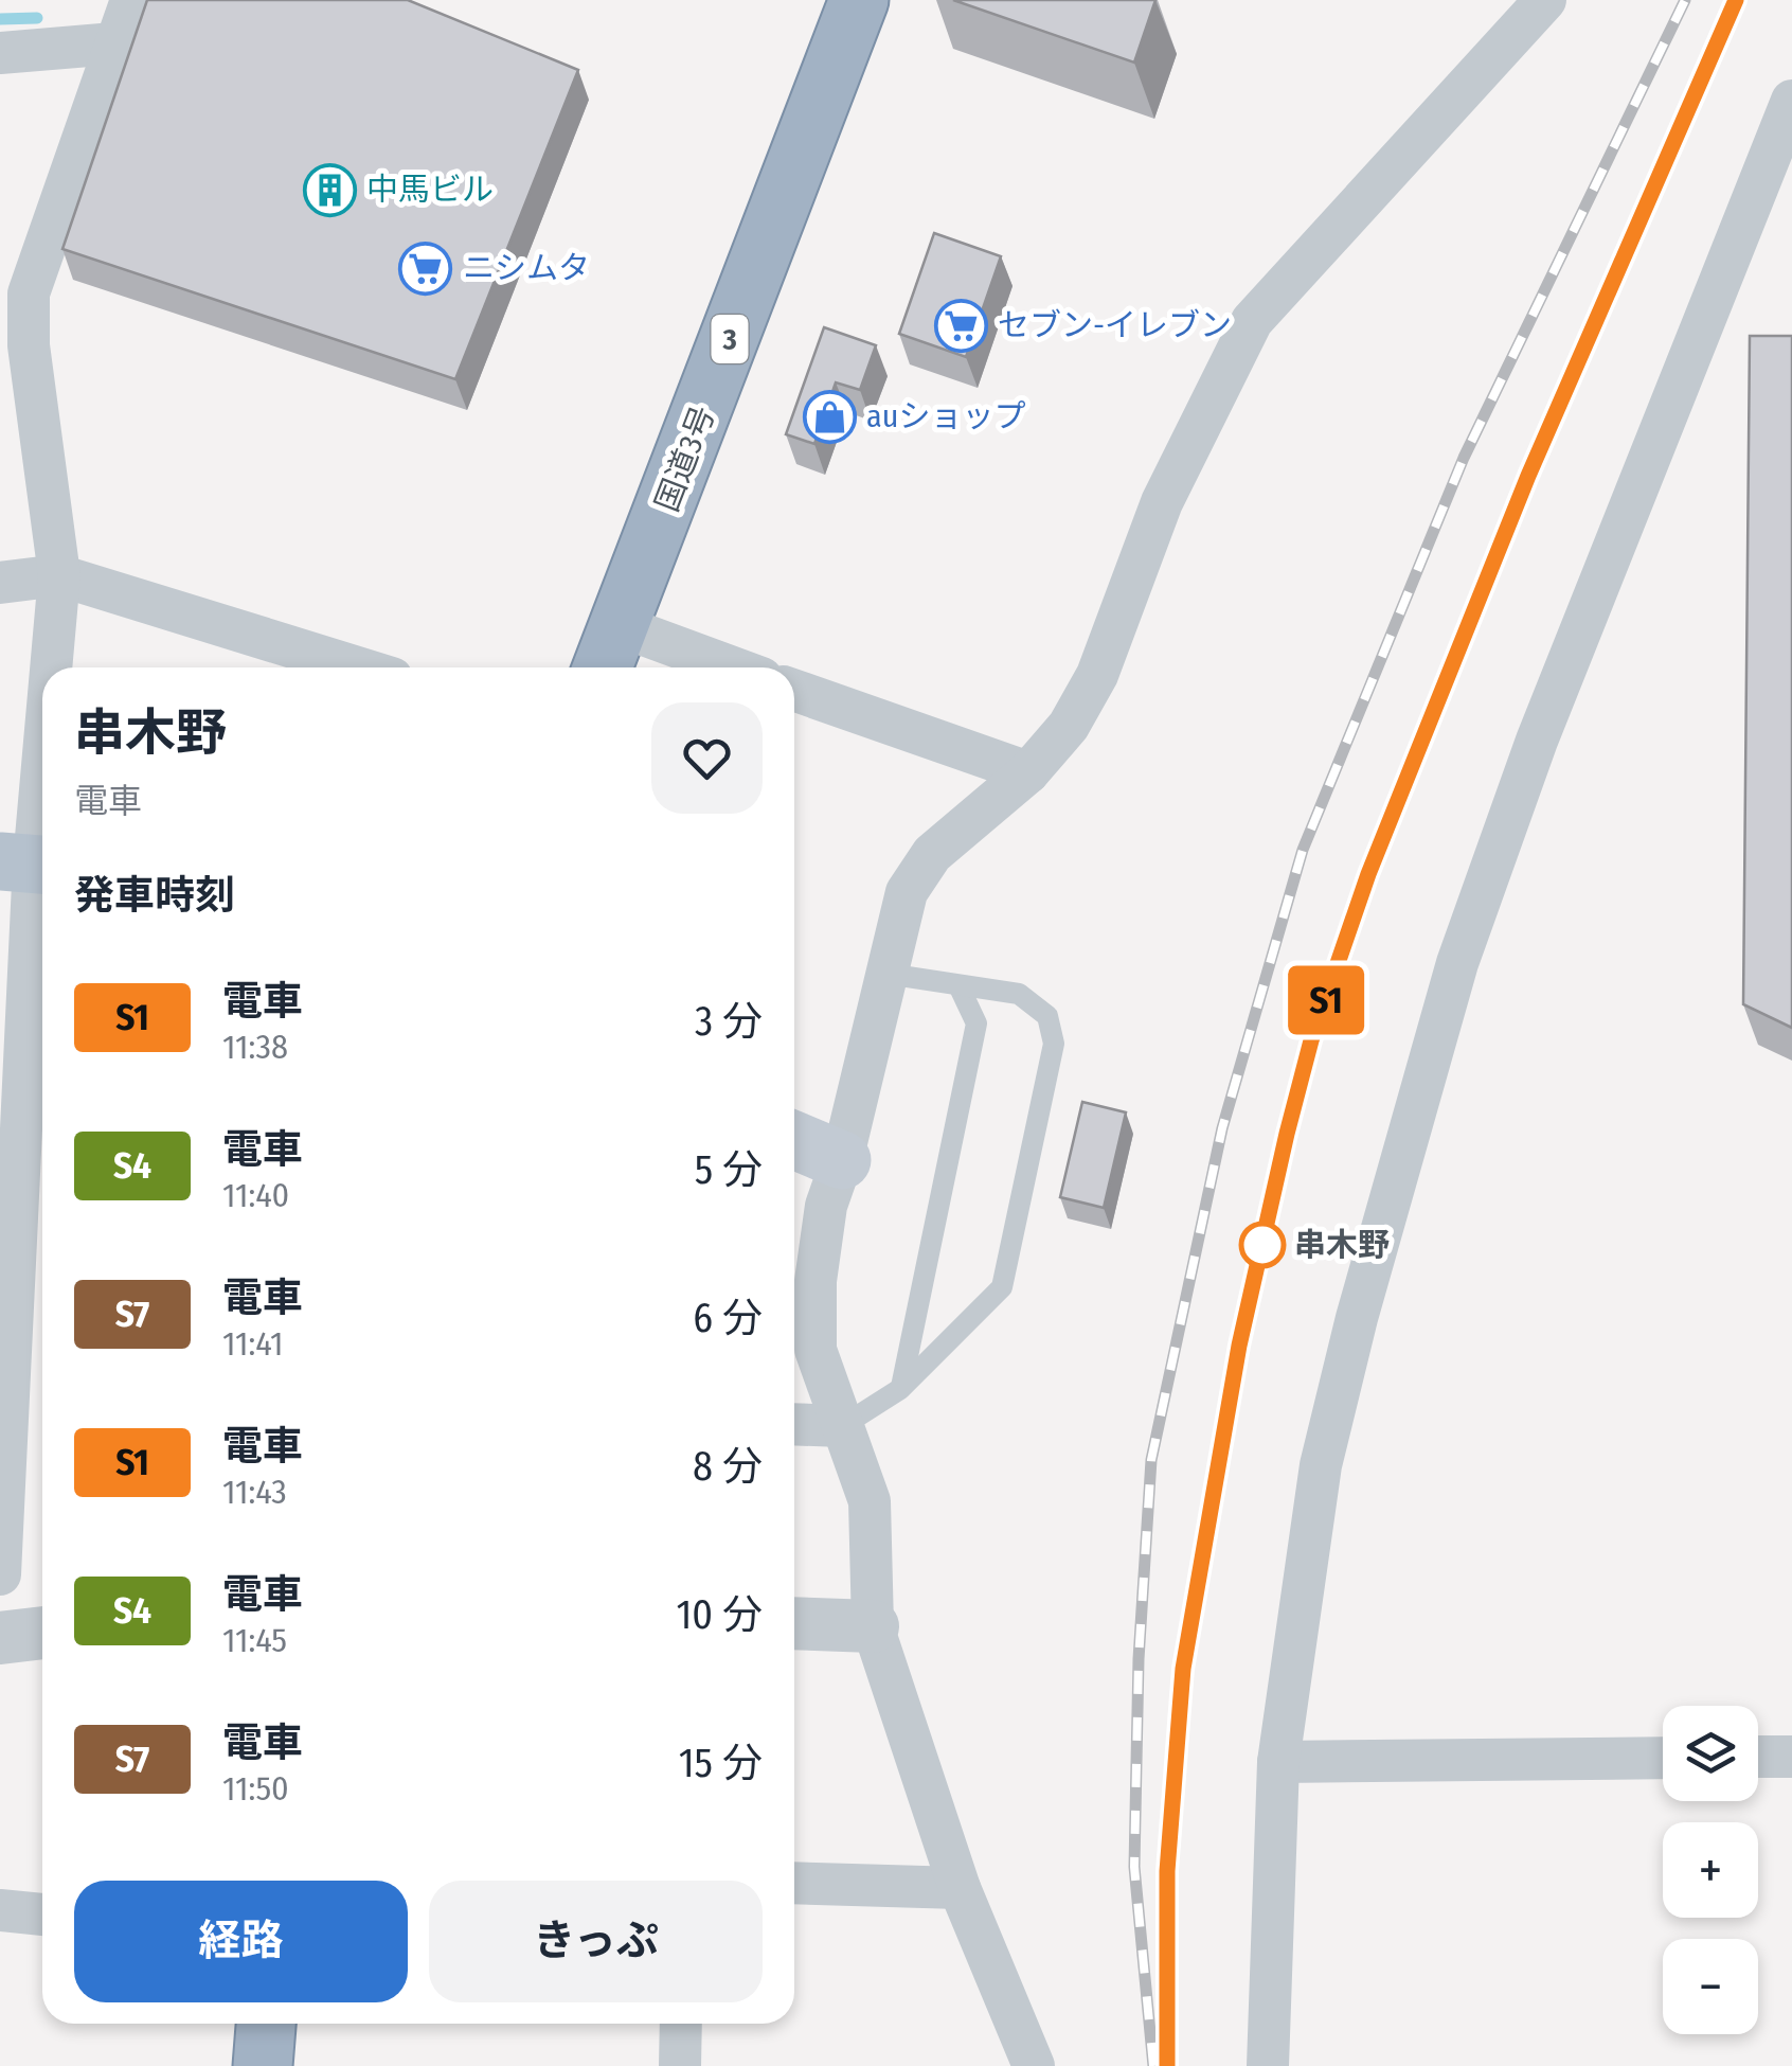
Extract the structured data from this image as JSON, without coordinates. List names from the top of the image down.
{
  "streets": {
    "highway": ["3", "国道3号"]
  },
  "places": {
    "building": ["中馬ビル"],
    "supermarket": ["ニシムタ", "セブン-イレブン"],
    "shop": ["auショップ"],
    "other": ["串木野"]
  },
  "page": {
    "on_map": "S1",
    "heading": [
      ["串木野", "電車"],
      "発車時刻"
    ],
    "list": [
      {
        "mark": "S1",
        "name": "電車",
        "note": "11:38",
        "value": "3 分"
      },
      {
        "mark": "S4",
        "name": "電車",
        "note": "11:40",
        "value": "5 分"
      },
      {
        "mark": "S7",
        "name": "電車",
        "note": "11:41",
        "value": "6 分"
      },
      {
        "mark": "S1",
        "name": "電車",
        "note": "11:43",
        "value": "8 分"
      },
      {
        "mark": "S4",
        "name": "電車",
        "note": "11:45",
        "value": "10 分"
      },
      {
        "mark": "S7",
        "name": "電車",
        "note": "11:50",
        "value": "15 分"
      }
    ],
    "map_buttons": ["+", "−"],
    "buttons": ["経路", "きっぷ"]
  }
}
